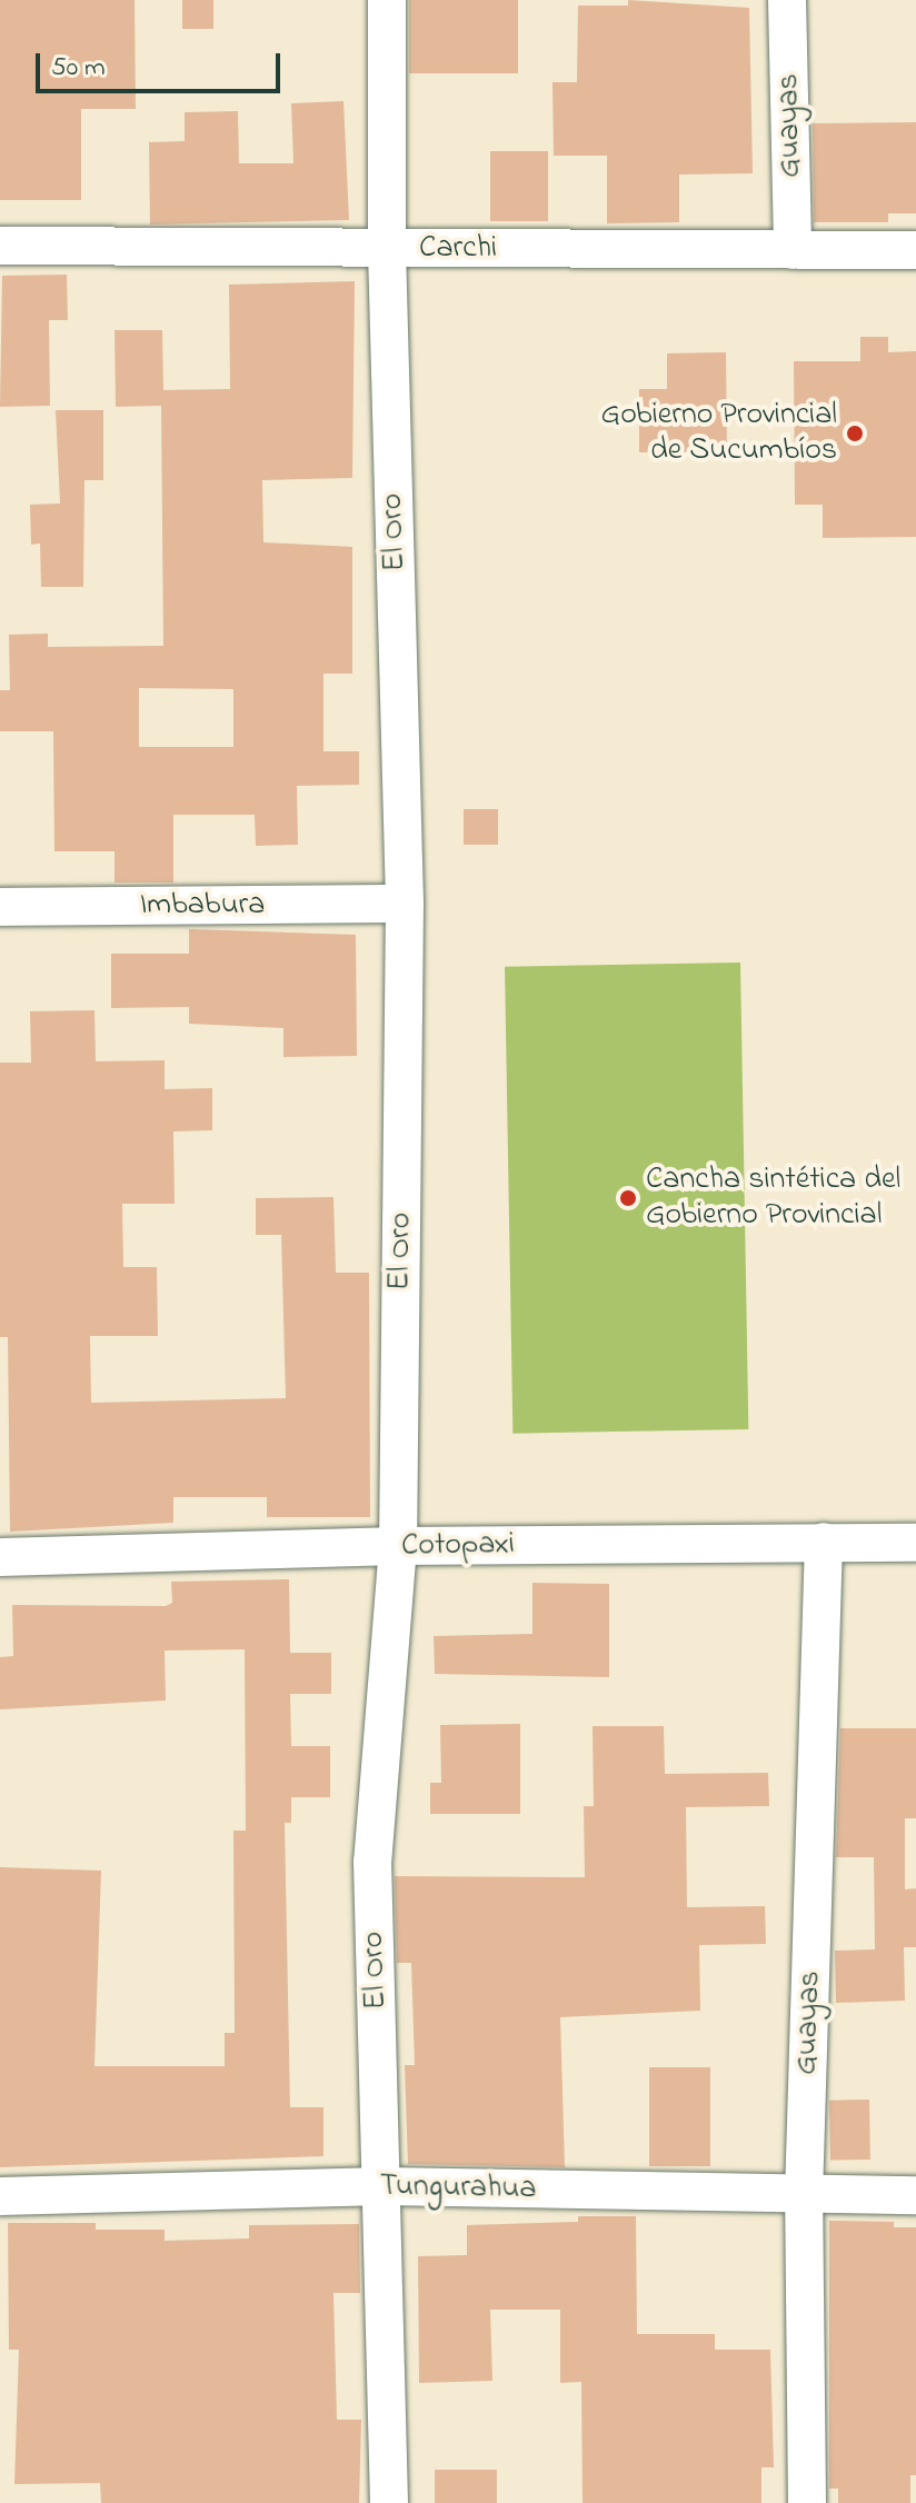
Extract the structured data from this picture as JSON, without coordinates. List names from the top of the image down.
{
  "streets": {
    "street": [
      "Guayas",
      "Carchi",
      "El Oro",
      "Imbabura",
      "Cotopaxi",
      "Tungurahua"
    ]
  },
  "crossings": [
    ["Guayas", "Carchi"],
    ["Guayas", "Cotopaxi"],
    ["Guayas", "Tungurahua"],
    ["Carchi", "El Oro"],
    ["El Oro", "Imbabura"],
    ["El Oro", "Cotopaxi"],
    ["El Oro", "Tungurahua"]
  ],
  "places": ["Gobierno Provincial de Sucumbíos", "Cancha sintética del Gobierno Provincial"],
  "scale_bar": "50 m"
}
